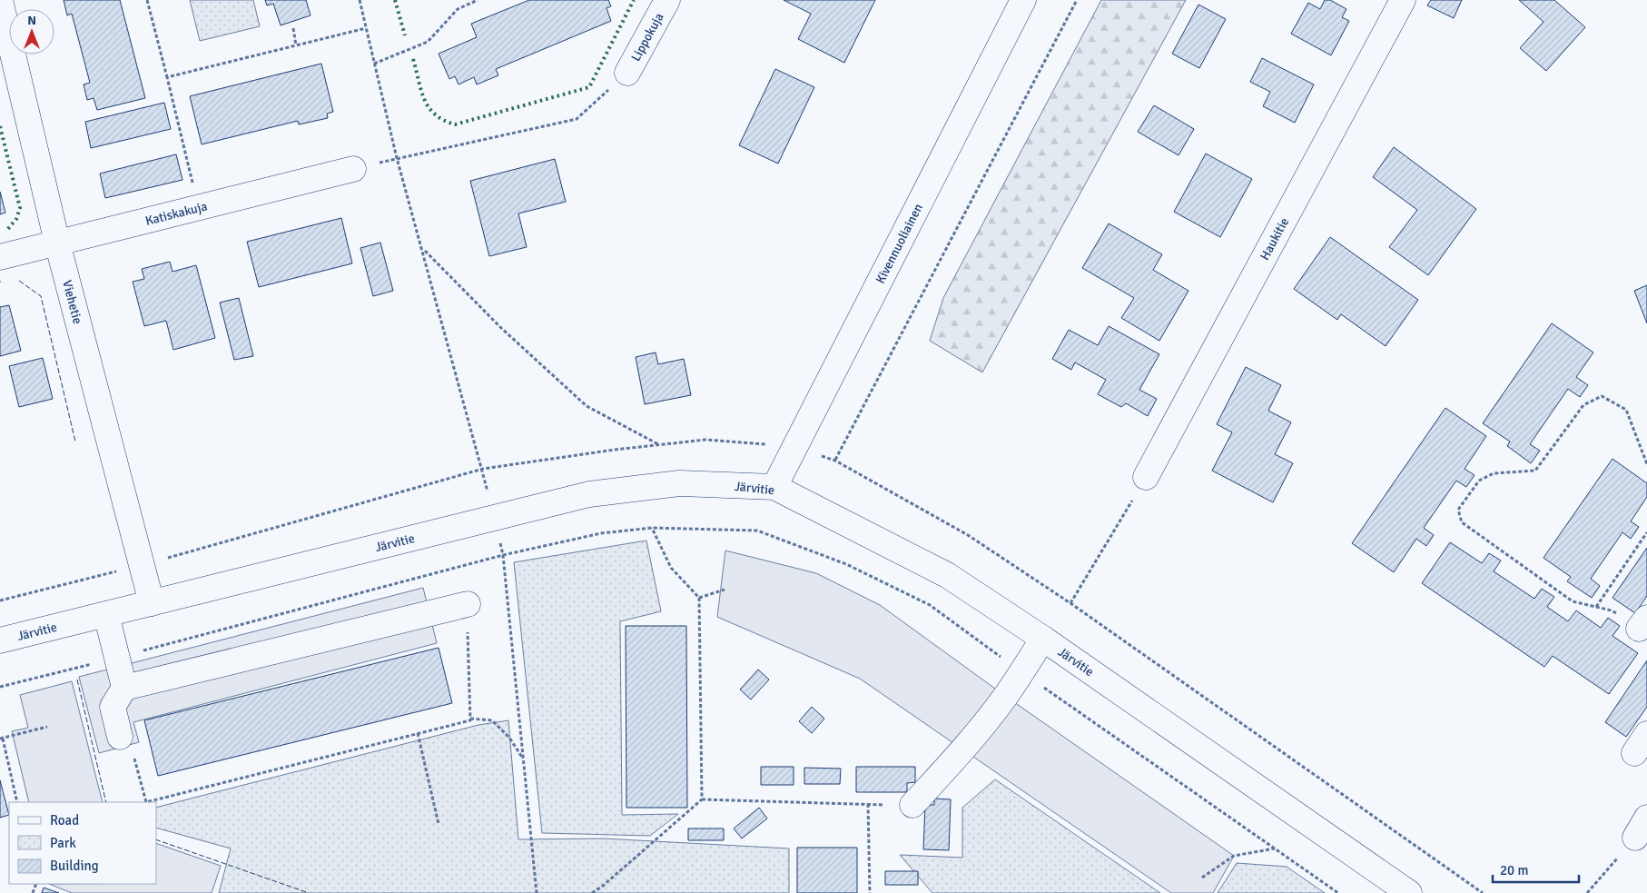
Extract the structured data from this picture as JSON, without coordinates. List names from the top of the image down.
{
  "streets": {
    "street": [
      "Lippokuja",
      "Katiskakuja",
      "Haukitie",
      "Kivennuoliainen",
      "Viehetie",
      "Järvitie"
    ]
  },
  "crossings": [
    ["Katiskakuja", "Viehetie"],
    ["Kivennuoliainen", "Järvitie"],
    ["Viehetie", "Järvitie"]
  ],
  "legend": ["Road", "Park", "Building"],
  "scale_bar": "20 m",
  "north": "top"
}
